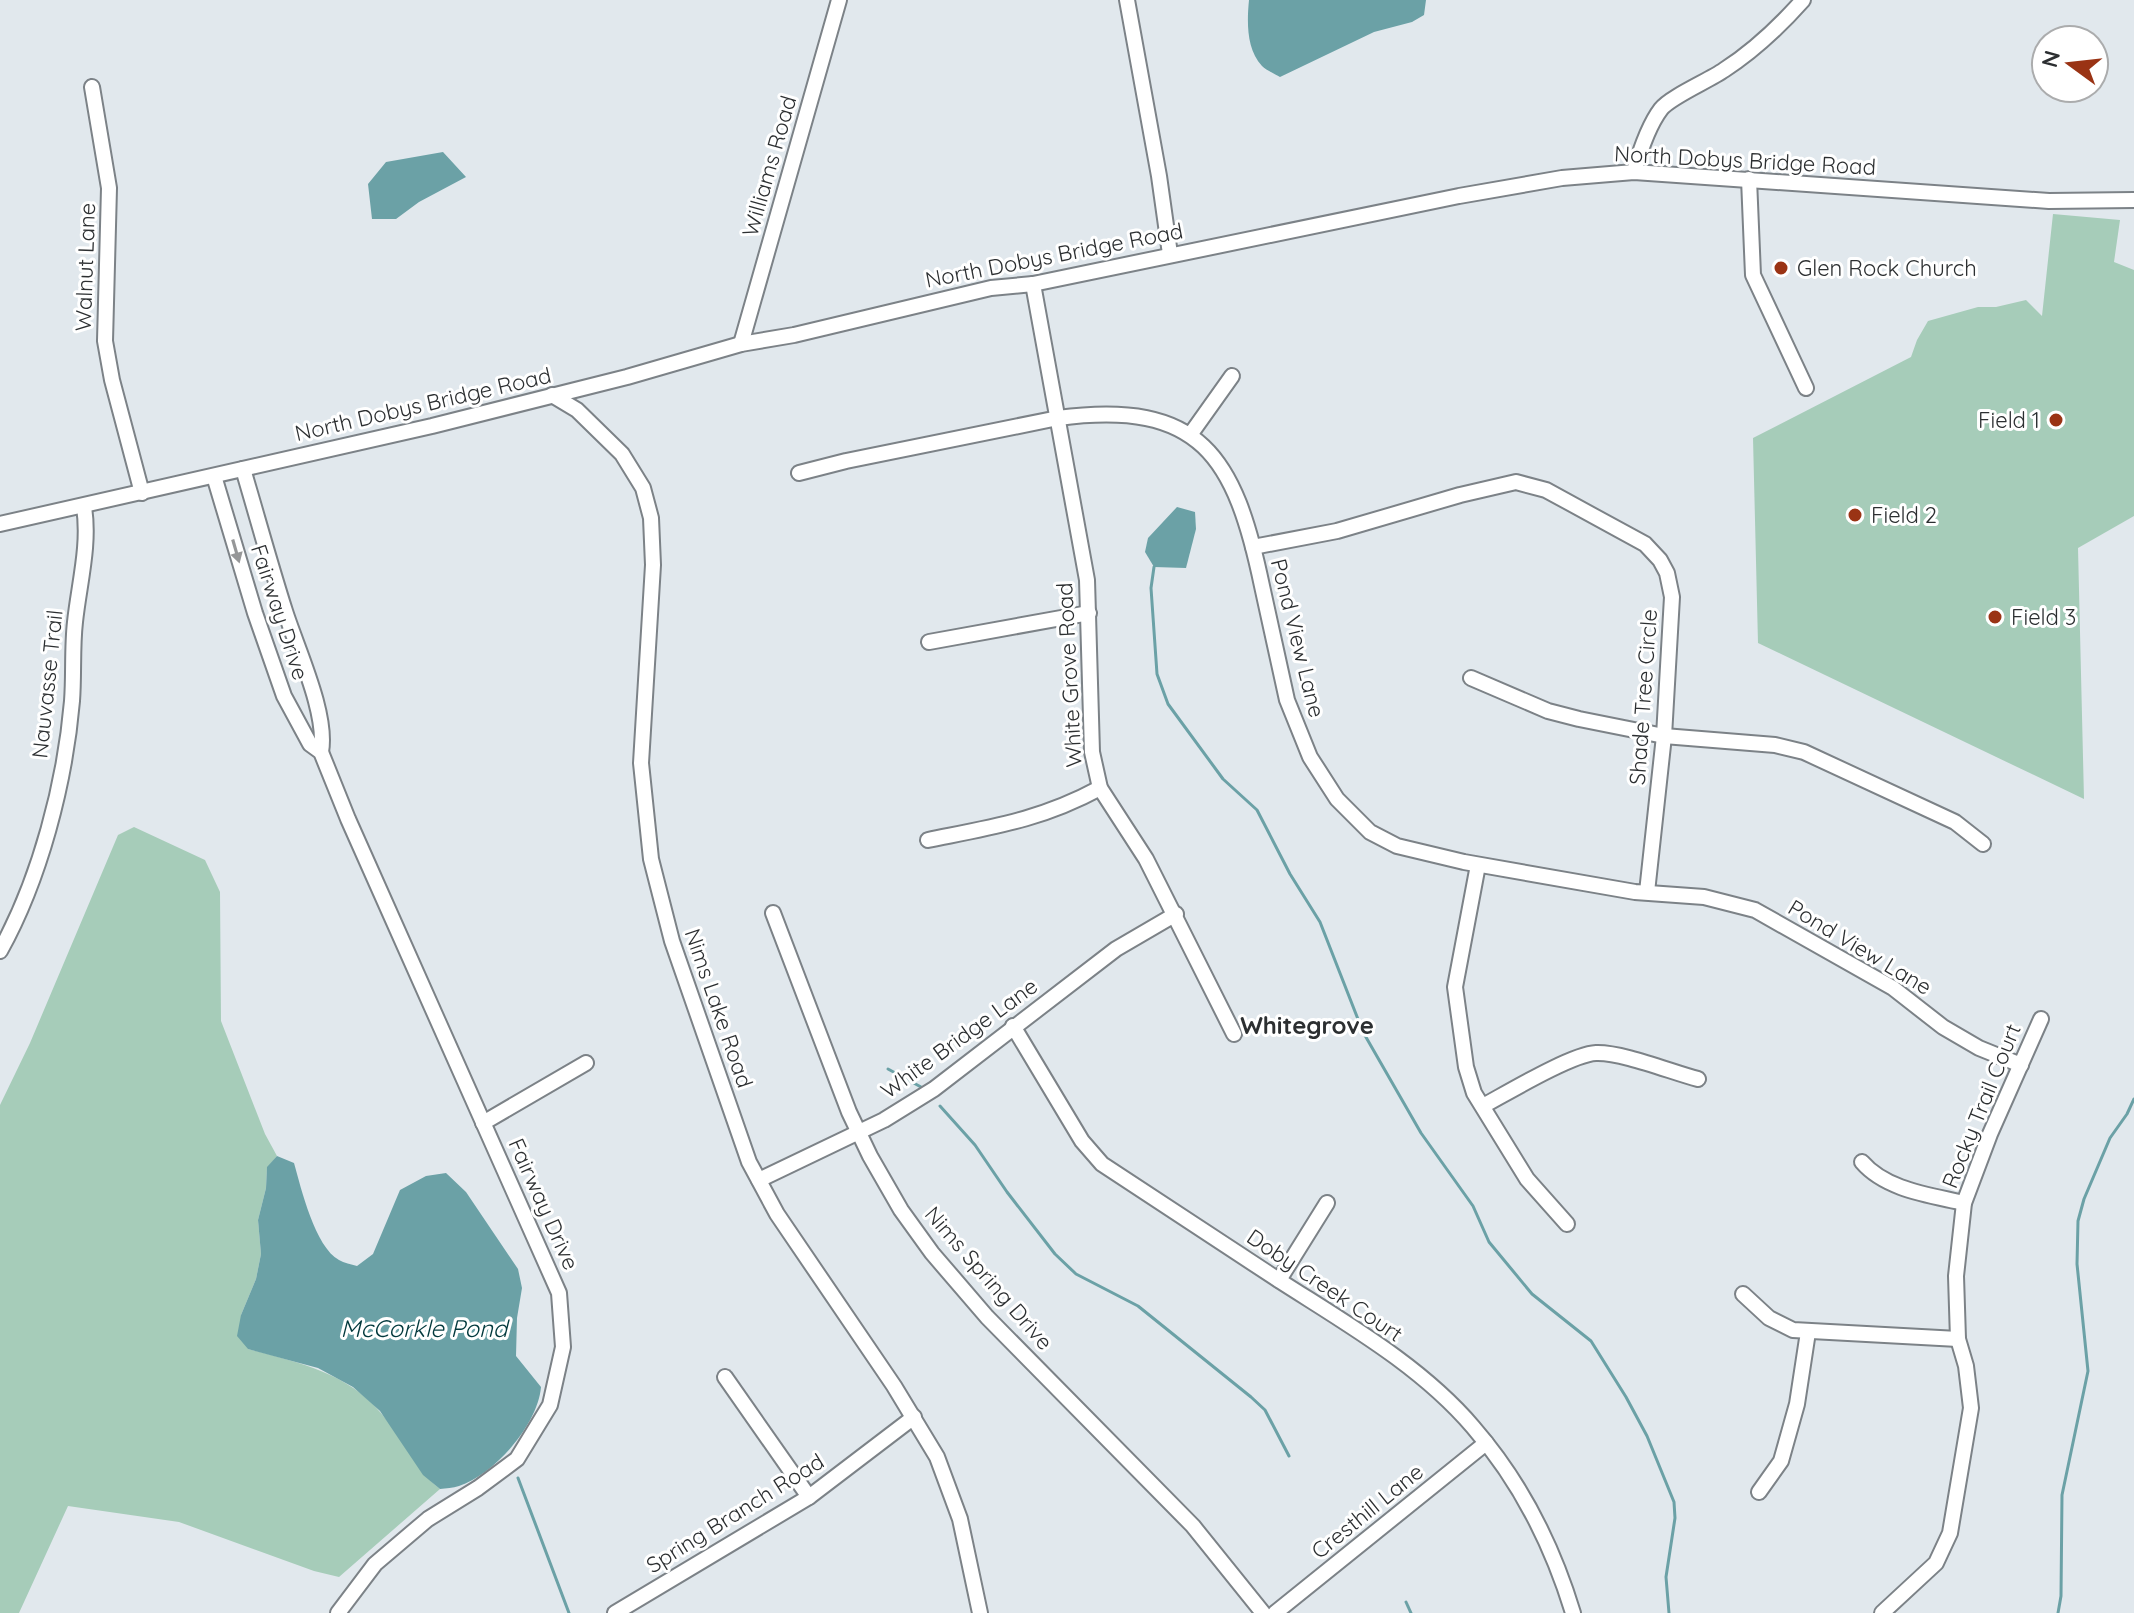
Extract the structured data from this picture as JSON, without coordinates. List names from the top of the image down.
{
  "streets": {
    "street": [
      "North Dobys Bridge Road",
      "Williams Road",
      "Walnut Lane",
      "Fairway Drive",
      "Pond View Lane",
      "White Grove Road",
      "Nauvasse Trail",
      "Shade Tree Circle",
      "Nims Lake Road",
      "White Bridge Lane",
      "Rocky Trail Court",
      "Nims Spring Drive",
      "Doby Creek Court",
      "Cresthill Lane",
      "Spring Branch Road"
    ]
  },
  "crossings": [
    ["North Dobys Bridge Road", "Williams Road"],
    ["North Dobys Bridge Road", "Walnut Lane"],
    ["North Dobys Bridge Road", "Fairway Drive"],
    ["North Dobys Bridge Road", "White Grove Road"],
    ["North Dobys Bridge Road", "Nauvasse Trail"],
    ["North Dobys Bridge Road", "Nims Lake Road"],
    ["Pond View Lane", "White Grove Road"],
    ["Pond View Lane", "Shade Tree Circle"],
    ["Pond View Lane", "Rocky Trail Court"],
    ["White Grove Road", "White Bridge Lane"],
    ["Nims Lake Road", "White Bridge Lane"],
    ["Nims Lake Road", "Spring Branch Road"],
    ["White Bridge Lane", "Nims Spring Drive"],
    ["White Bridge Lane", "Doby Creek Court"],
    ["Doby Creek Court", "Cresthill Lane"]
  ],
  "districts": ["Whitegrove"],
  "water": ["McCorkle Pond"],
  "places": [
    "Glen Rock Church",
    "Field 1",
    "Field 2",
    "Field 3"
  ],
  "north": "left"
}
